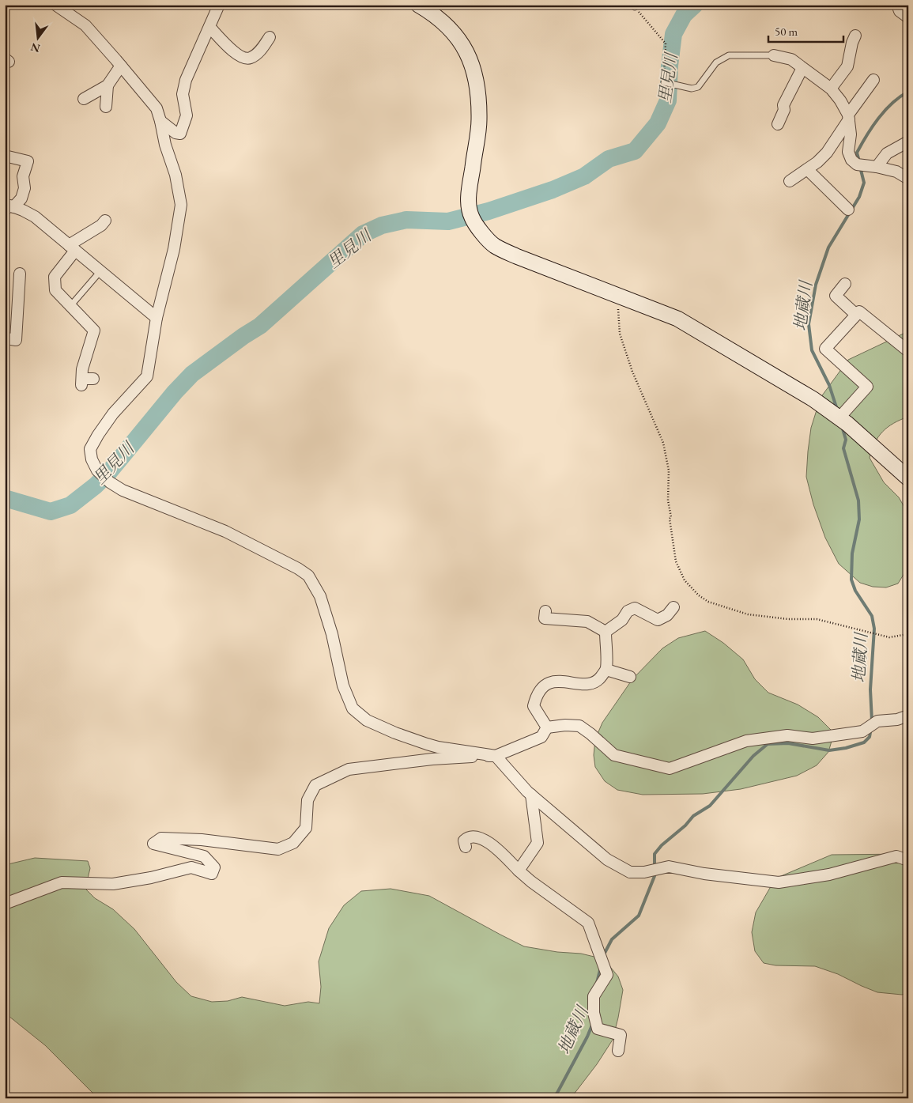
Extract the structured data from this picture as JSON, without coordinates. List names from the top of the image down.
{
  "water": ["里見川", "地蔵川"],
  "scale_bar": "50 m",
  "north": "bottom"
}
